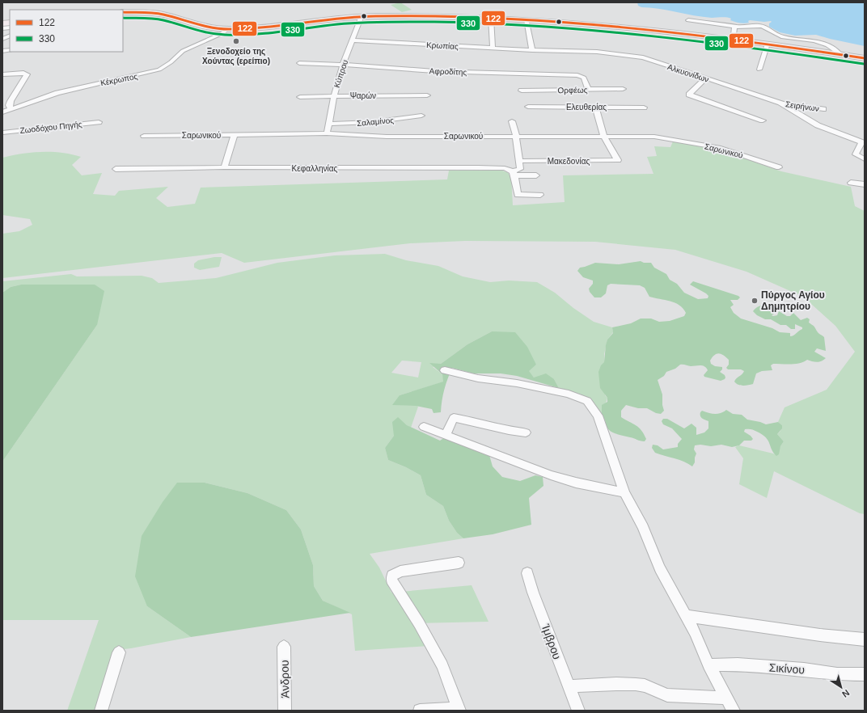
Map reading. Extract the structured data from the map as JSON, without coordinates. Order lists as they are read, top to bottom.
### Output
{
  "streets": {
    "street": [
      "Κρωπίας",
      "Αφροδίτης",
      "Αλκυονίδων",
      "Κύπρου",
      "Κέκρωπος",
      "Ορφέως",
      "Ψαρών",
      "Σειρήνων",
      "Ελευθερίας",
      "Σαλαμίνος",
      "Ζωοδόχου Πηγής",
      "Σαρωνικού",
      "Μακεδονίας",
      "Κεφαλληνίας",
      "Ίμβρου",
      "Σικίνου",
      "Άνδρου"
    ]
  },
  "crossings": [
    ["Κρωπίας", "Αλκυονίδων"],
    ["Κρωπίας", "Κύπρου"],
    ["Αφροδίτης", "Κύπρου"],
    ["Αφροδίτης", "Ορφέως"],
    ["Αλκυονίδων", "Σειρήνων"],
    ["Κύπρου", "Ψαρών"],
    ["Κύπρου", "Σαλαμίνος"],
    ["Κύπρου", "Σαρωνικού"],
    ["Σαρωνικού", "Μακεδονίας"]
  ],
  "places": ["Ξενοδοχείο της Χούντας (ερείπιο)", "Πύργος Αγίου Δημητρίου"],
  "lines": ["transit line 122", "transit line 330"],
  "legend": ["122", "330"],
  "north": "bottom right"
}
